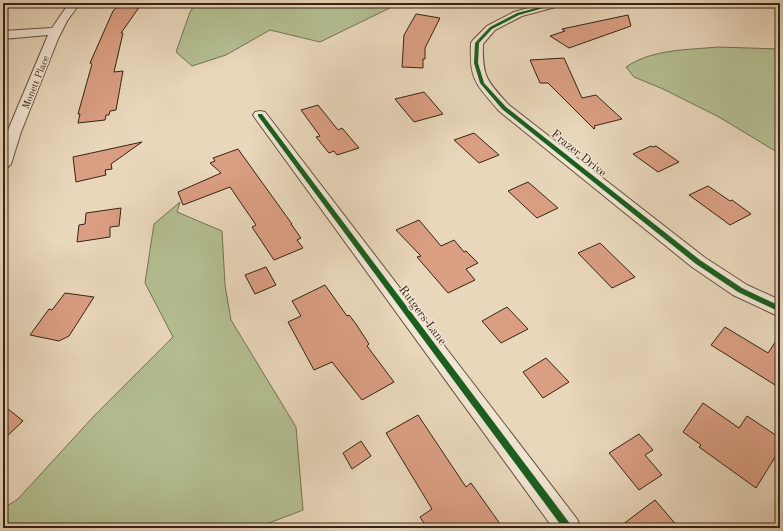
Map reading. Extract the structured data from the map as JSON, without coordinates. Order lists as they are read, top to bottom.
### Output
{
  "streets": {
    "street": ["Monett Place", "Frazer Drive", "Rutgers Lane"]
  }
}
